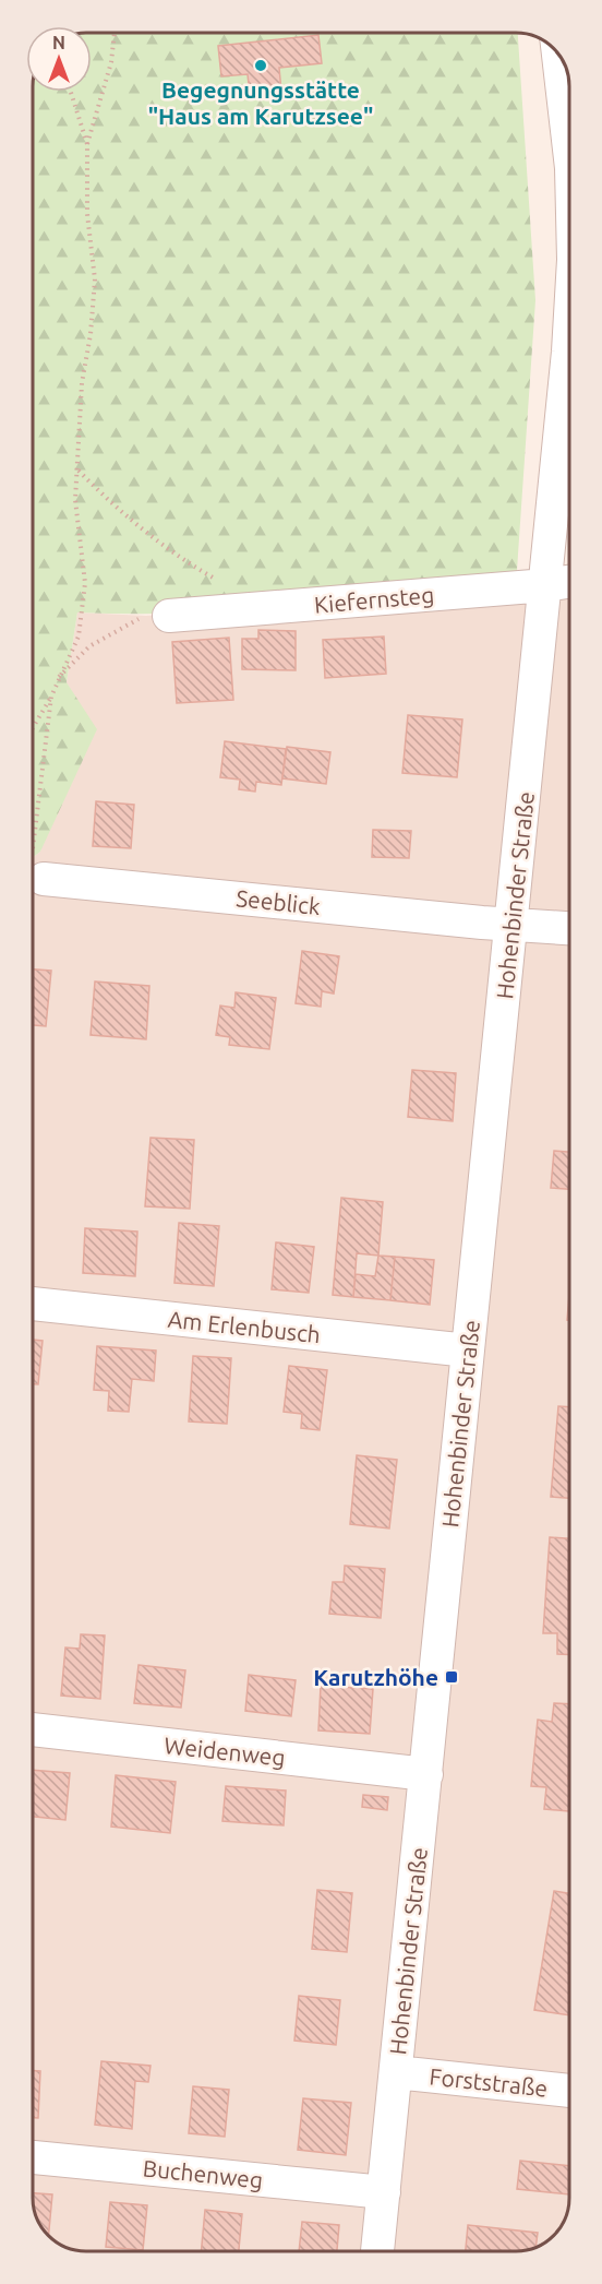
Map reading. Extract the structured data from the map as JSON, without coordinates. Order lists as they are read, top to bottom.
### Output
{
  "streets": {
    "street": [
      "Kiefernsteg",
      "Hohenbinder Straße",
      "Seeblick",
      "Am Erlenbusch",
      "Weidenweg",
      "Forststraße",
      "Buchenweg"
    ]
  },
  "crossings": [
    ["Kiefernsteg", "Hohenbinder Straße"],
    ["Hohenbinder Straße", "Seeblick"],
    ["Hohenbinder Straße", "Am Erlenbusch"],
    ["Hohenbinder Straße", "Weidenweg"],
    ["Hohenbinder Straße", "Forststraße"],
    ["Hohenbinder Straße", "Buchenweg"]
  ],
  "places": {
    "other": ["Begegnungsstätte \"Haus am Karutzsee\""],
    "transit": ["Karutzhöhe"]
  },
  "north": "top"
}
